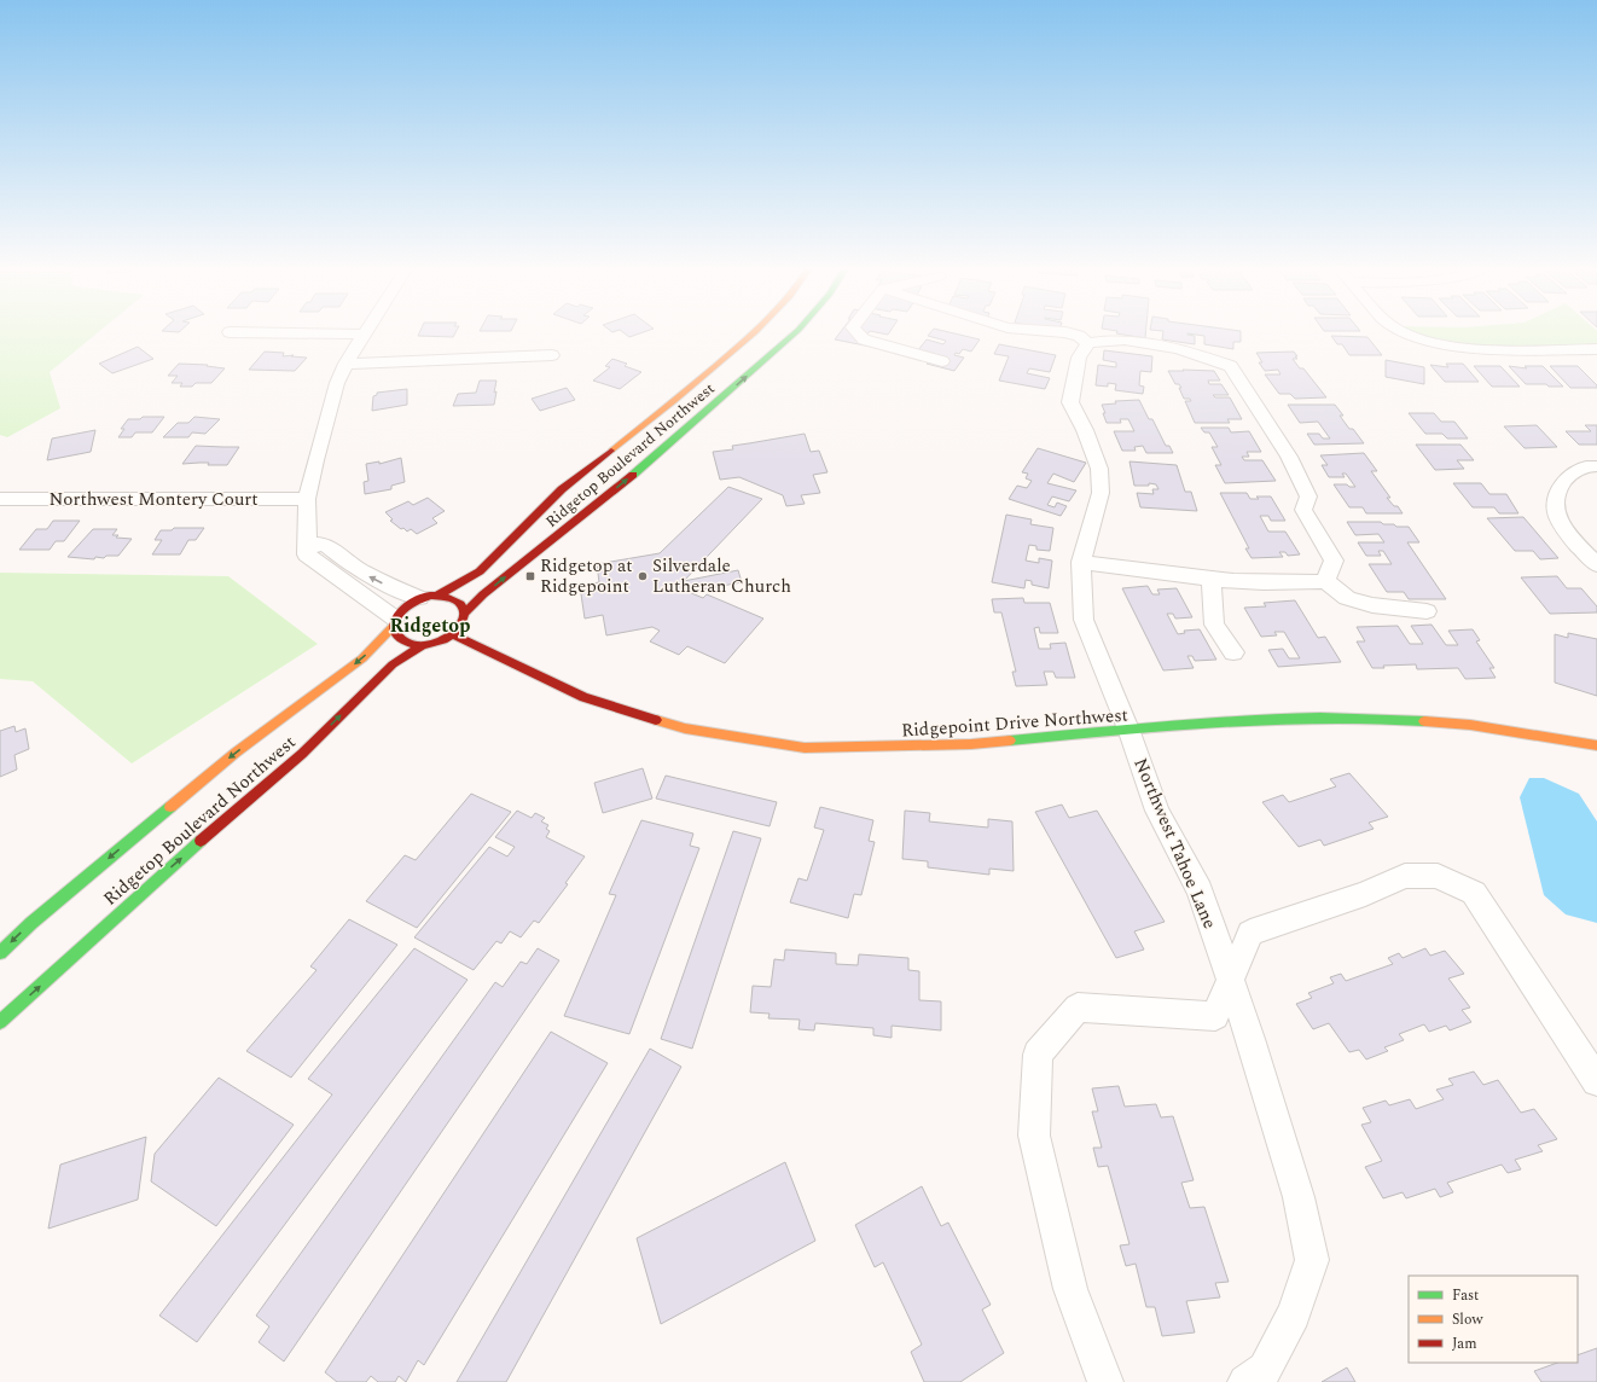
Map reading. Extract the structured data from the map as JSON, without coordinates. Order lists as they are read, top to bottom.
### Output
{
  "streets": {
    "main road": ["Ridgetop Boulevard Northwest", "Ridgepoint Drive Northwest"],
    "street": ["Northwest Montery Court", "Northwest Tahoe Lane"]
  },
  "crossings": [
    ["Ridgetop Boulevard Northwest", "Ridgepoint Drive Northwest"],
    ["Ridgepoint Drive Northwest", "Northwest Tahoe Lane"]
  ],
  "districts": ["Ridgetop"],
  "places": {
    "transit": ["Ridgetop at Ridgepoint"],
    "other": ["Silverdale Lutheran Church"]
  },
  "legend": ["Fast", "Slow", "Jam"]
}
